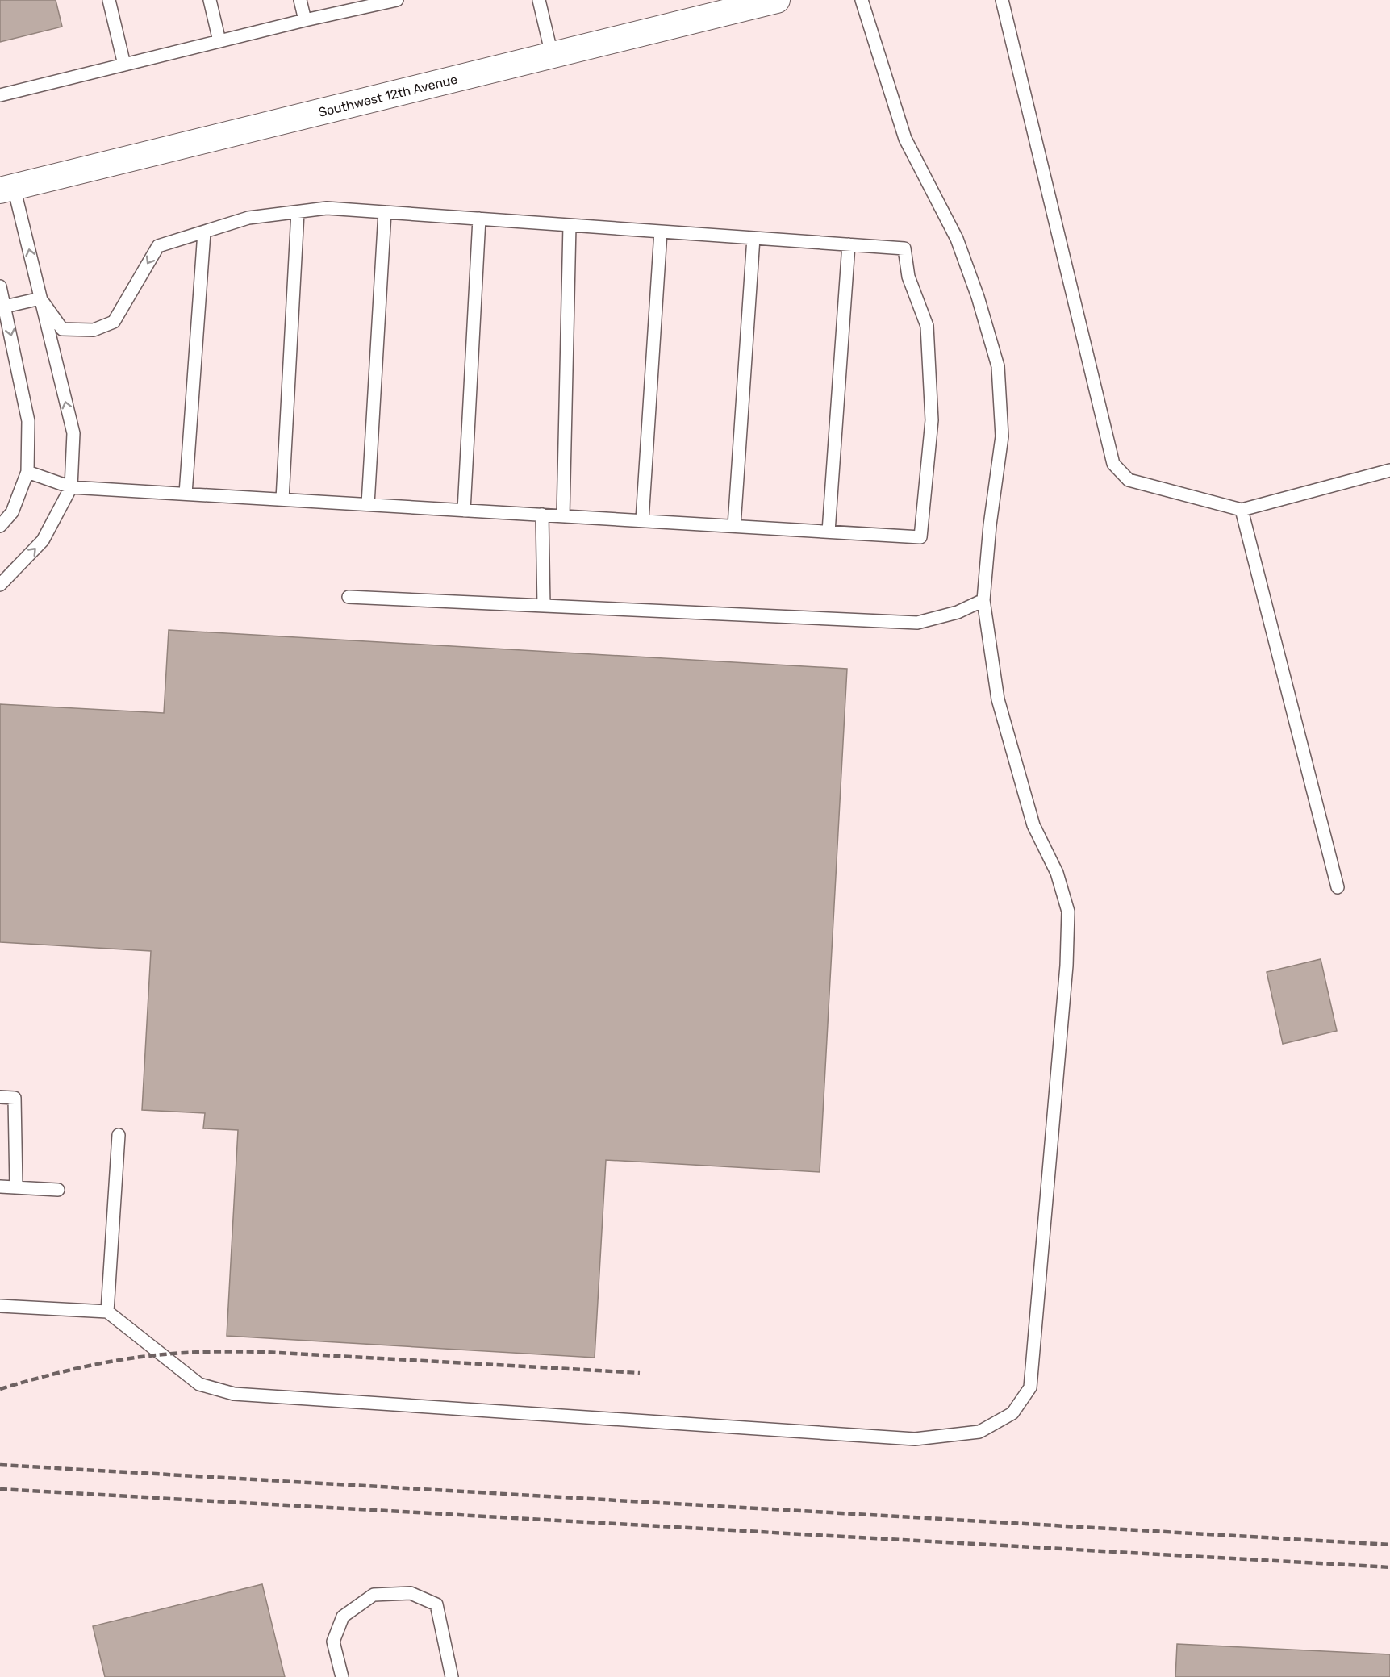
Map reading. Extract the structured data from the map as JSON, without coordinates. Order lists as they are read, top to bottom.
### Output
{
  "streets": {
    "street": ["Southwest 12th Avenue"]
  }
}
